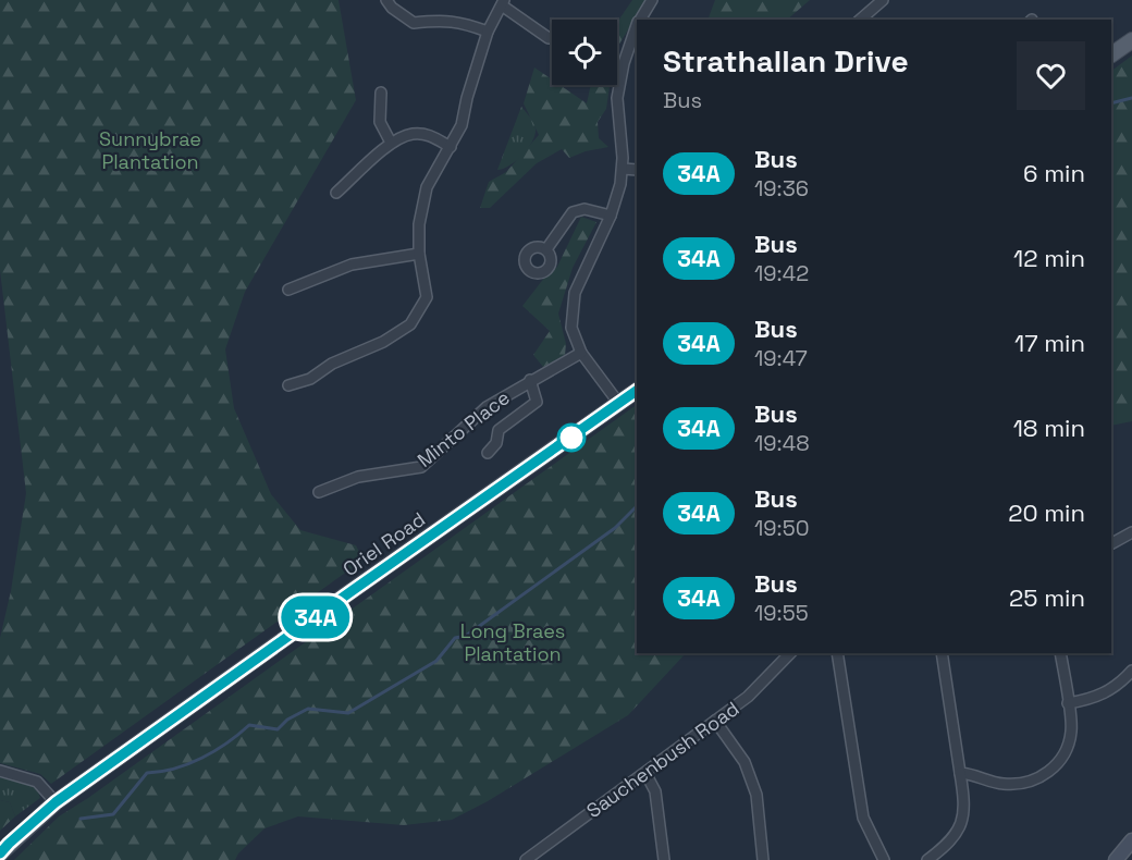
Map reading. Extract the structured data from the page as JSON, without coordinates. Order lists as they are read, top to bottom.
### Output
{
  "streets": {
    "main road": ["Oriel Road"],
    "street": ["Minto Place", "Sauchenbush Road"]
  },
  "parks": ["Sunnybrae Plantation", "Long Braes Plantation"],
  "lines": ["bus line 34A"],
  "page": {
    "on_map": "34A",
    "heading": ["Strathallan Drive", "Bus"],
    "list": [
      {
        "mark": "34A",
        "name": "Bus",
        "note": "19:36",
        "value": "6 min"
      },
      {
        "mark": "34A",
        "name": "Bus",
        "note": "19:42",
        "value": "12 min"
      },
      {
        "mark": "34A",
        "name": "Bus",
        "note": "19:47",
        "value": "17 min"
      },
      {
        "mark": "34A",
        "name": "Bus",
        "note": "19:48",
        "value": "18 min"
      },
      {
        "mark": "34A",
        "name": "Bus",
        "note": "19:50",
        "value": "20 min"
      },
      {
        "mark": "34A",
        "name": "Bus",
        "note": "19:55",
        "value": "25 min"
      }
    ]
  }
}
